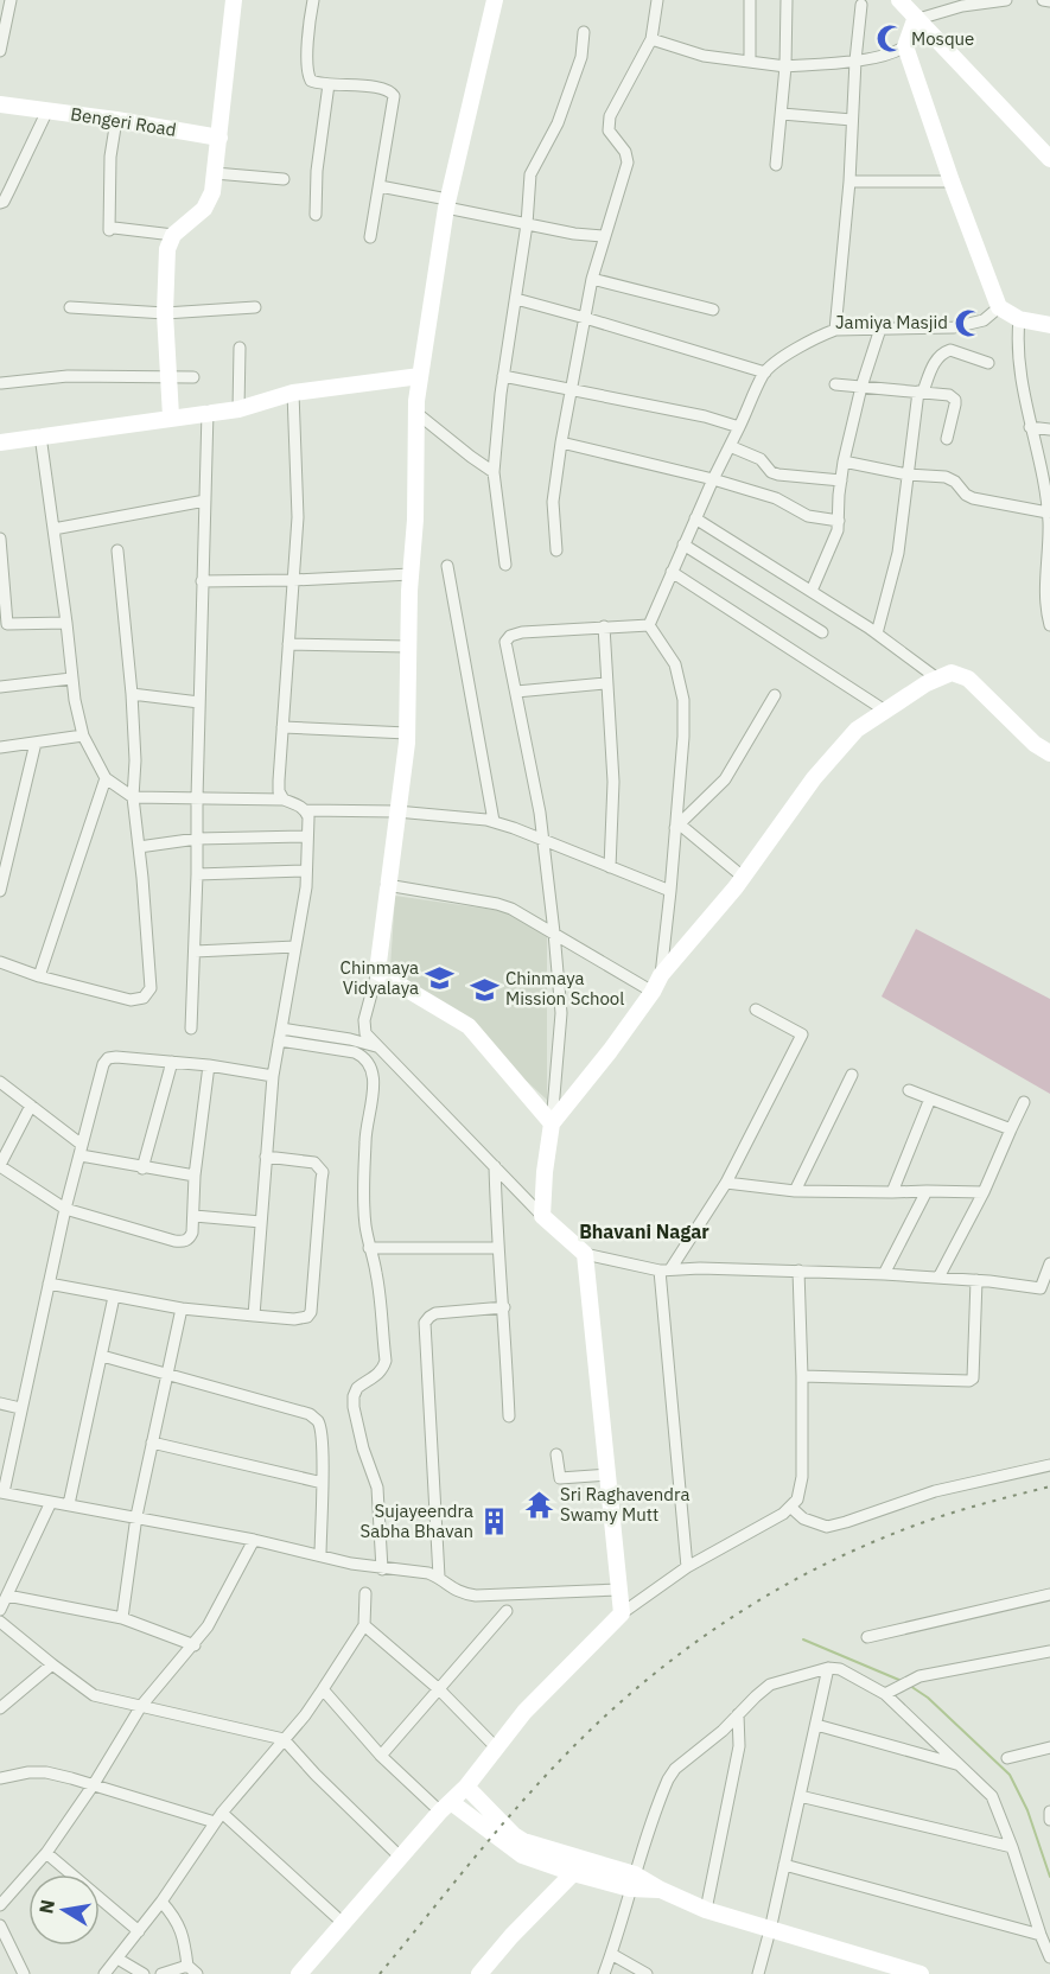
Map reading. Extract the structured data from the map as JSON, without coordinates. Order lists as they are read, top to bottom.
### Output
{
  "streets": {
    "street": ["Bengeri Road"]
  },
  "districts": ["Bhavani Nagar"],
  "places": {
    "mosque": ["Mosque", "Jamiya Masjid"],
    "school or university": ["Chinmaya Vidyalaya", "Chinmaya Mission School"],
    "temple": ["Sri Raghavendra Swamy Mutt"],
    "building": ["Sujayeendra Sabha Bhavan"]
  },
  "north": "left"
}
